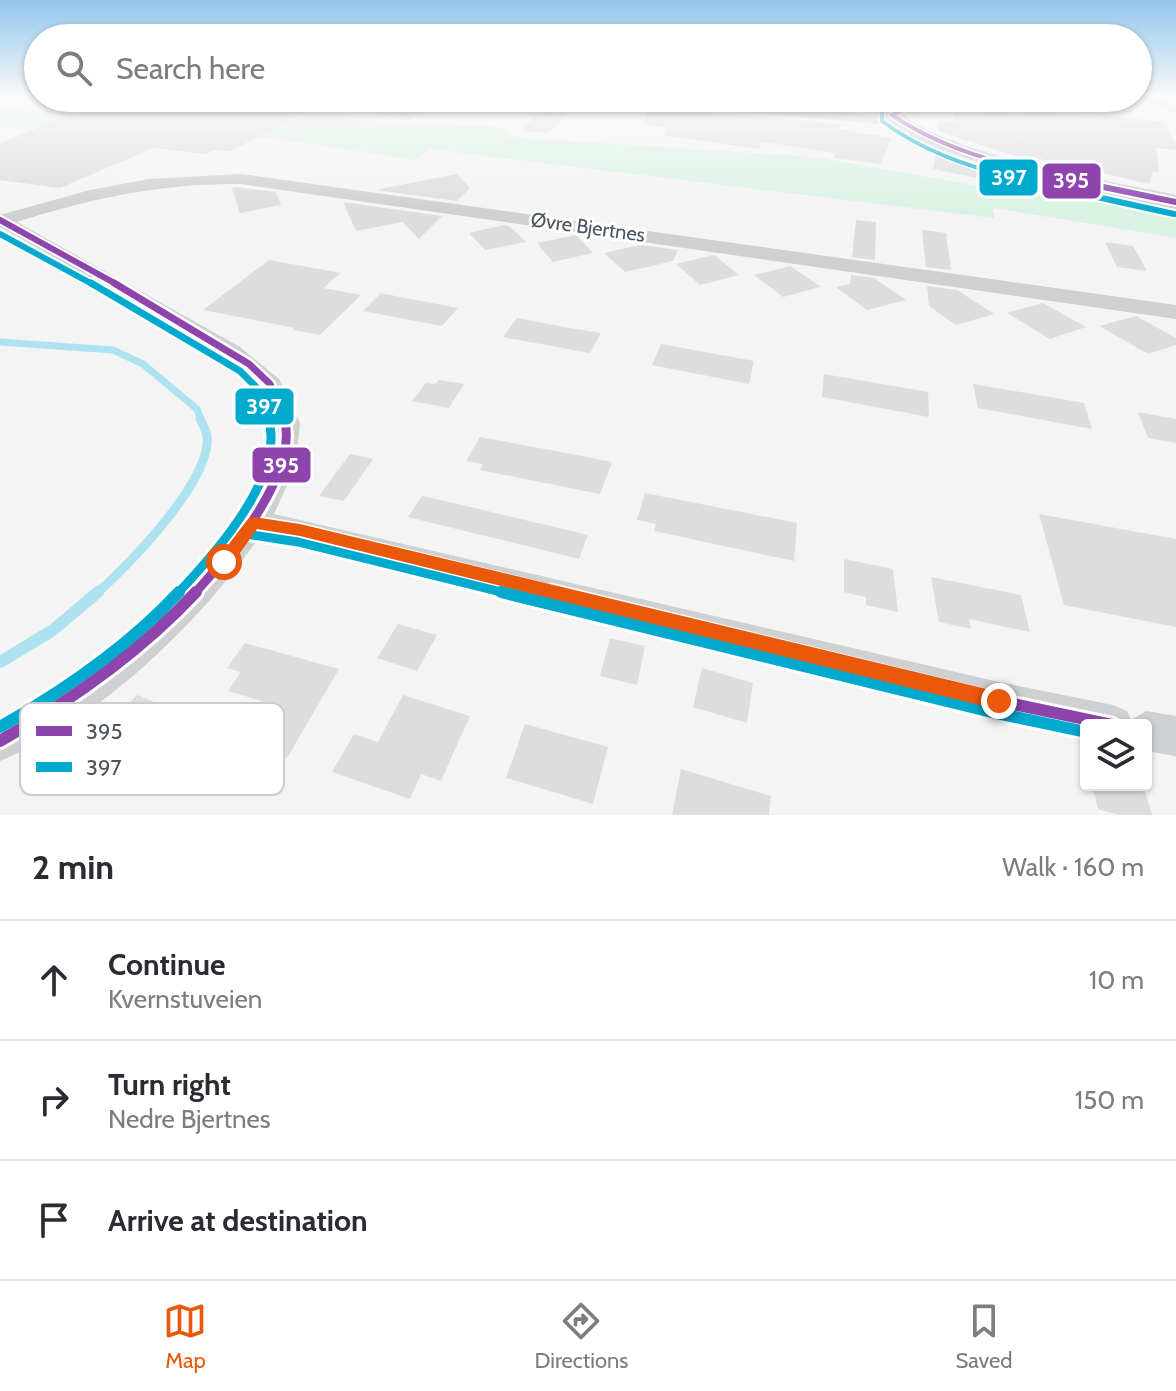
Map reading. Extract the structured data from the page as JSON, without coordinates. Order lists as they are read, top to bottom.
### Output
{
  "streets": {
    "street": ["Øvre Bjertnes"]
  },
  "lines": ["transit line 395", "transit line 397"],
  "legend": ["395", "397"],
  "page": {
    "search": "Search here",
    "heading": ["2 min", "Walk · 160 m"],
    "list": [
      ["Continue", "Kvernstuveien", "10 m"],
      ["Turn right", "Nedre Bjertnes", "150 m"],
      "Arrive at destination"
    ],
    "nav": ["Map", "Directions", "Saved"]
  }
}
